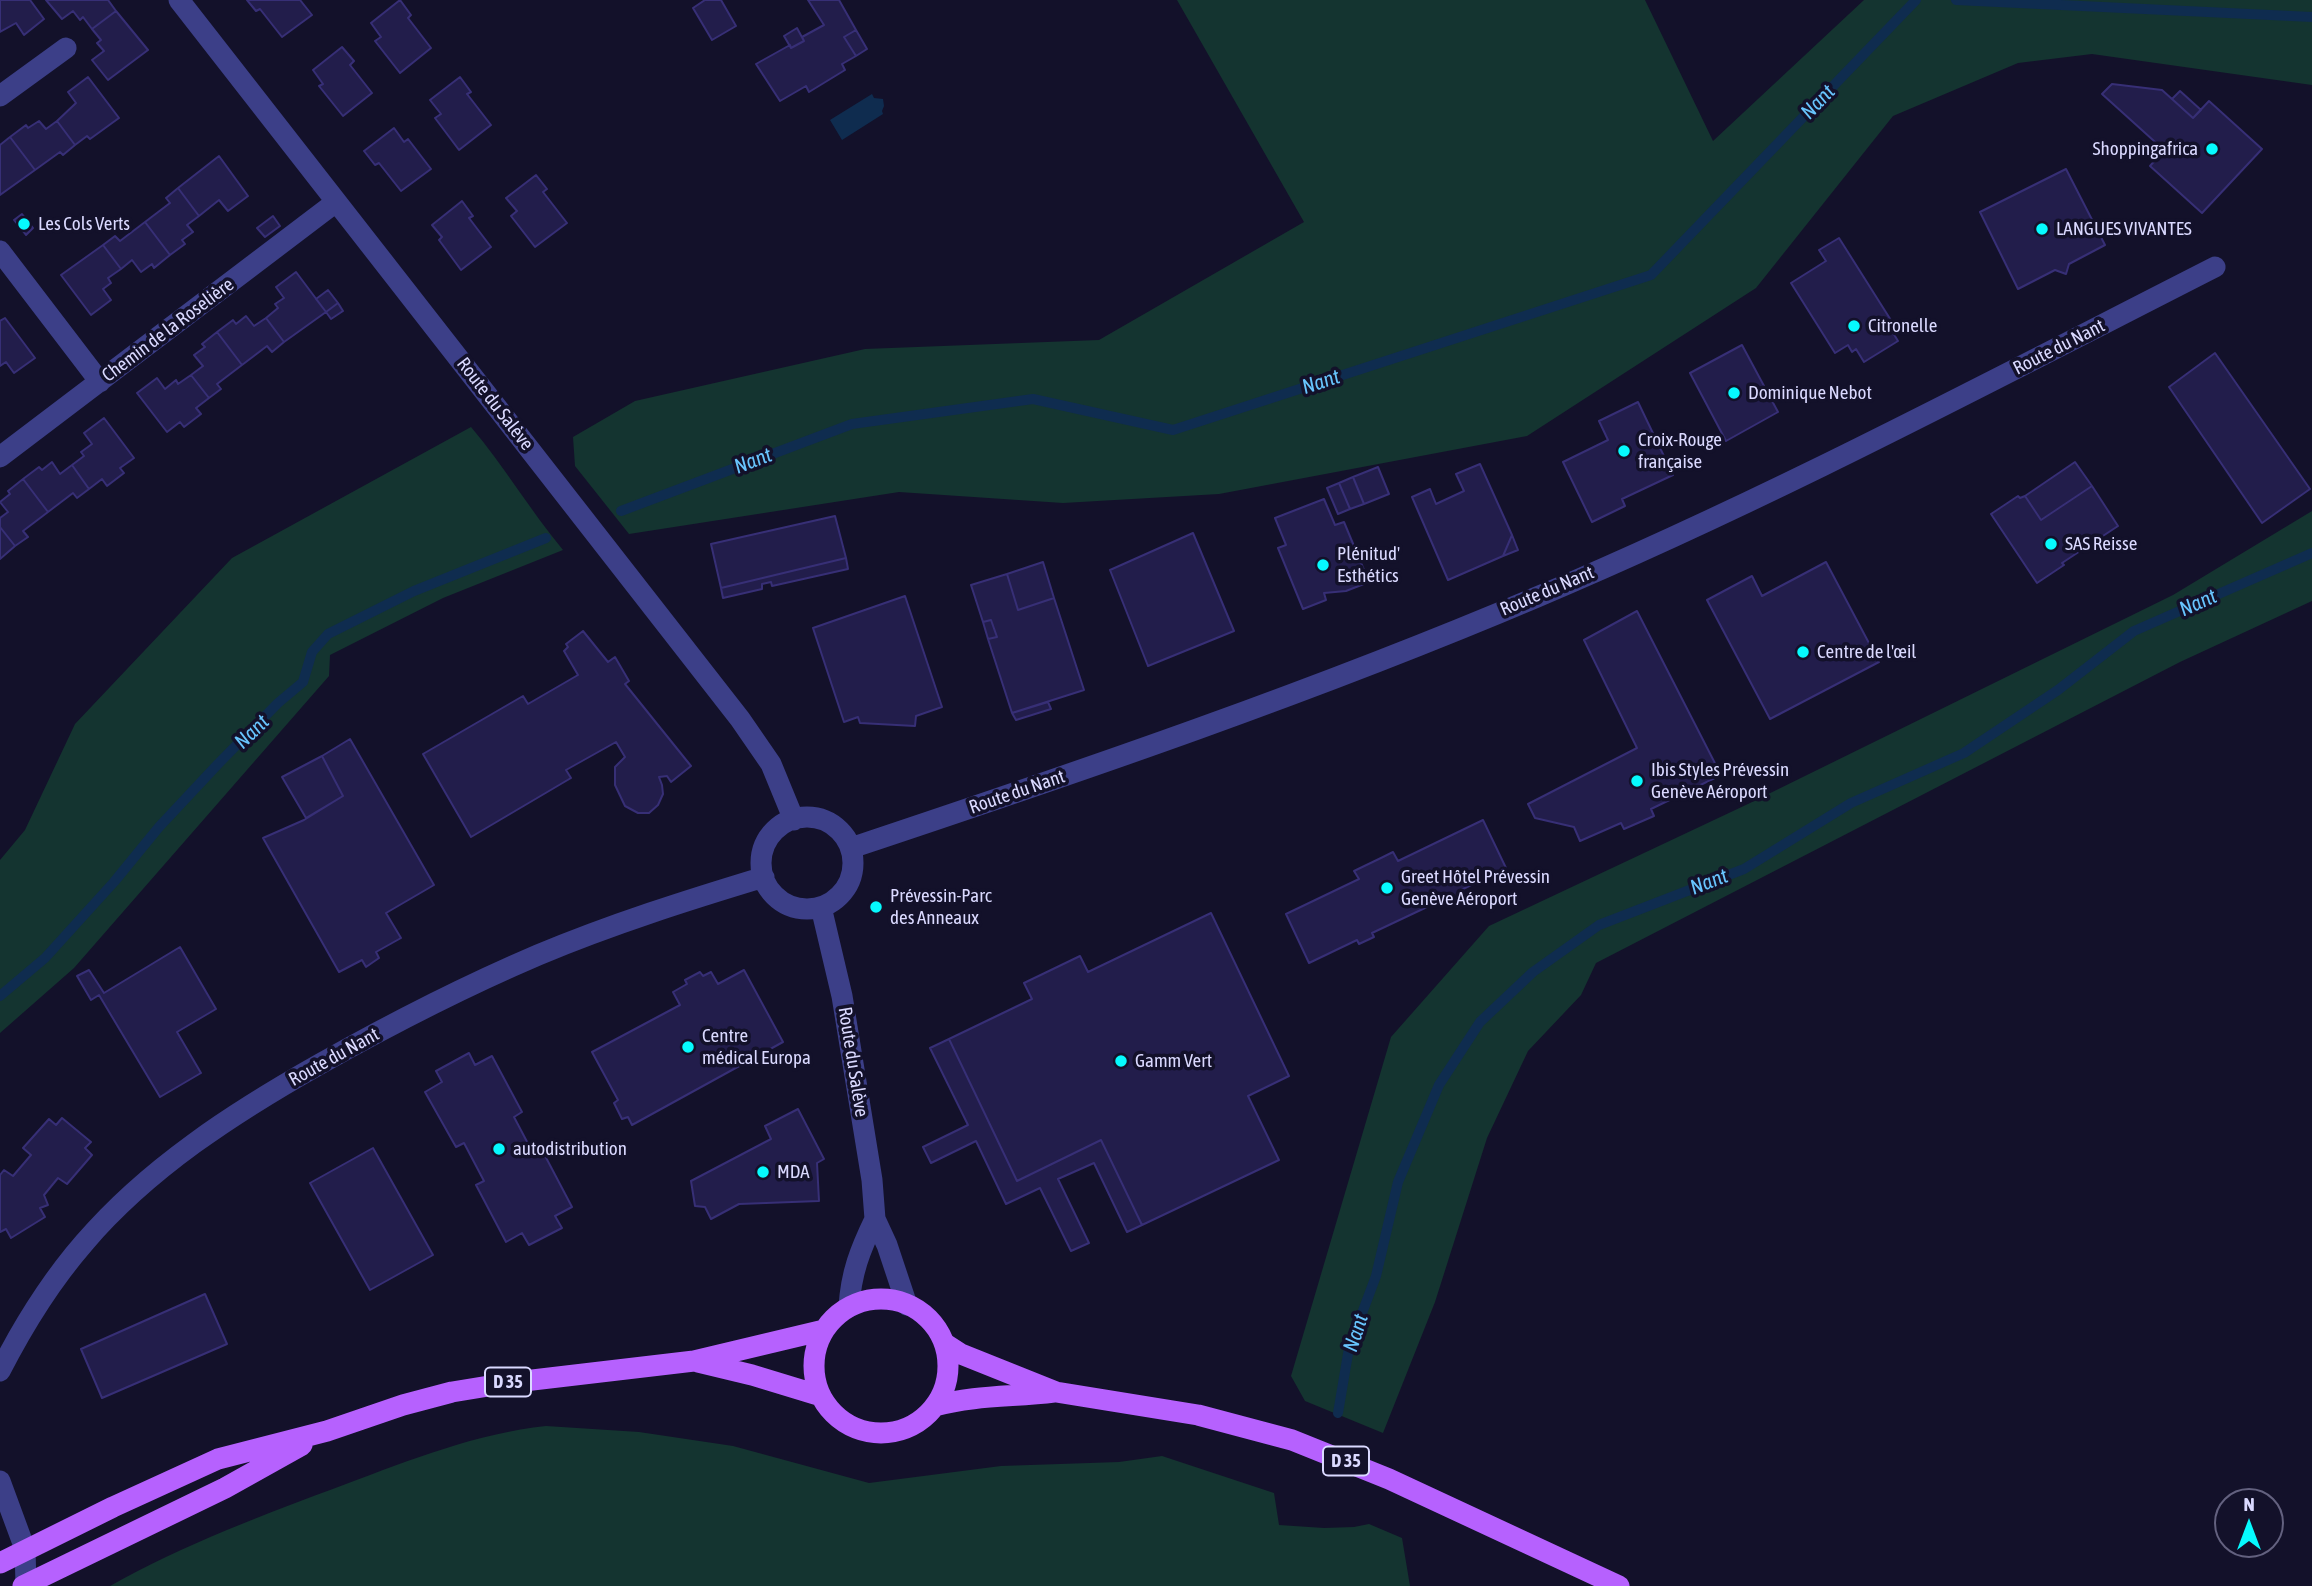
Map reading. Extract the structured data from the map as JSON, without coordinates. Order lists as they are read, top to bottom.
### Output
{
  "streets": {
    "main road": ["D 35"],
    "street": ["Chemin de la Roselière", "Route du Nant", "Route du Salève"]
  },
  "crossings": [
    ["Chemin de la Roselière", "Route du Salève"],
    ["Route du Nant", "Route du Salève"],
    ["Route du Salève", "D 35"]
  ],
  "water": ["Nant"],
  "places": [
    "Shoppingafrica",
    "Les Cols Verts",
    "LANGUES VIVANTES",
    "Citronelle",
    "Dominique Nebot",
    "Croix-Rouge française",
    "SAS Reisse",
    "Plénitud' Esthétics",
    "Centre de l'œil",
    "Ibis Styles Prévessin Genève Aéroport",
    "Greet Hôtel Prévessin Genève Aéroport",
    "Prévessin-Parc des Anneaux",
    "Centre médical Europa",
    "Gamm Vert",
    "autodistribution",
    "MDA"
  ],
  "north": "top"
}
